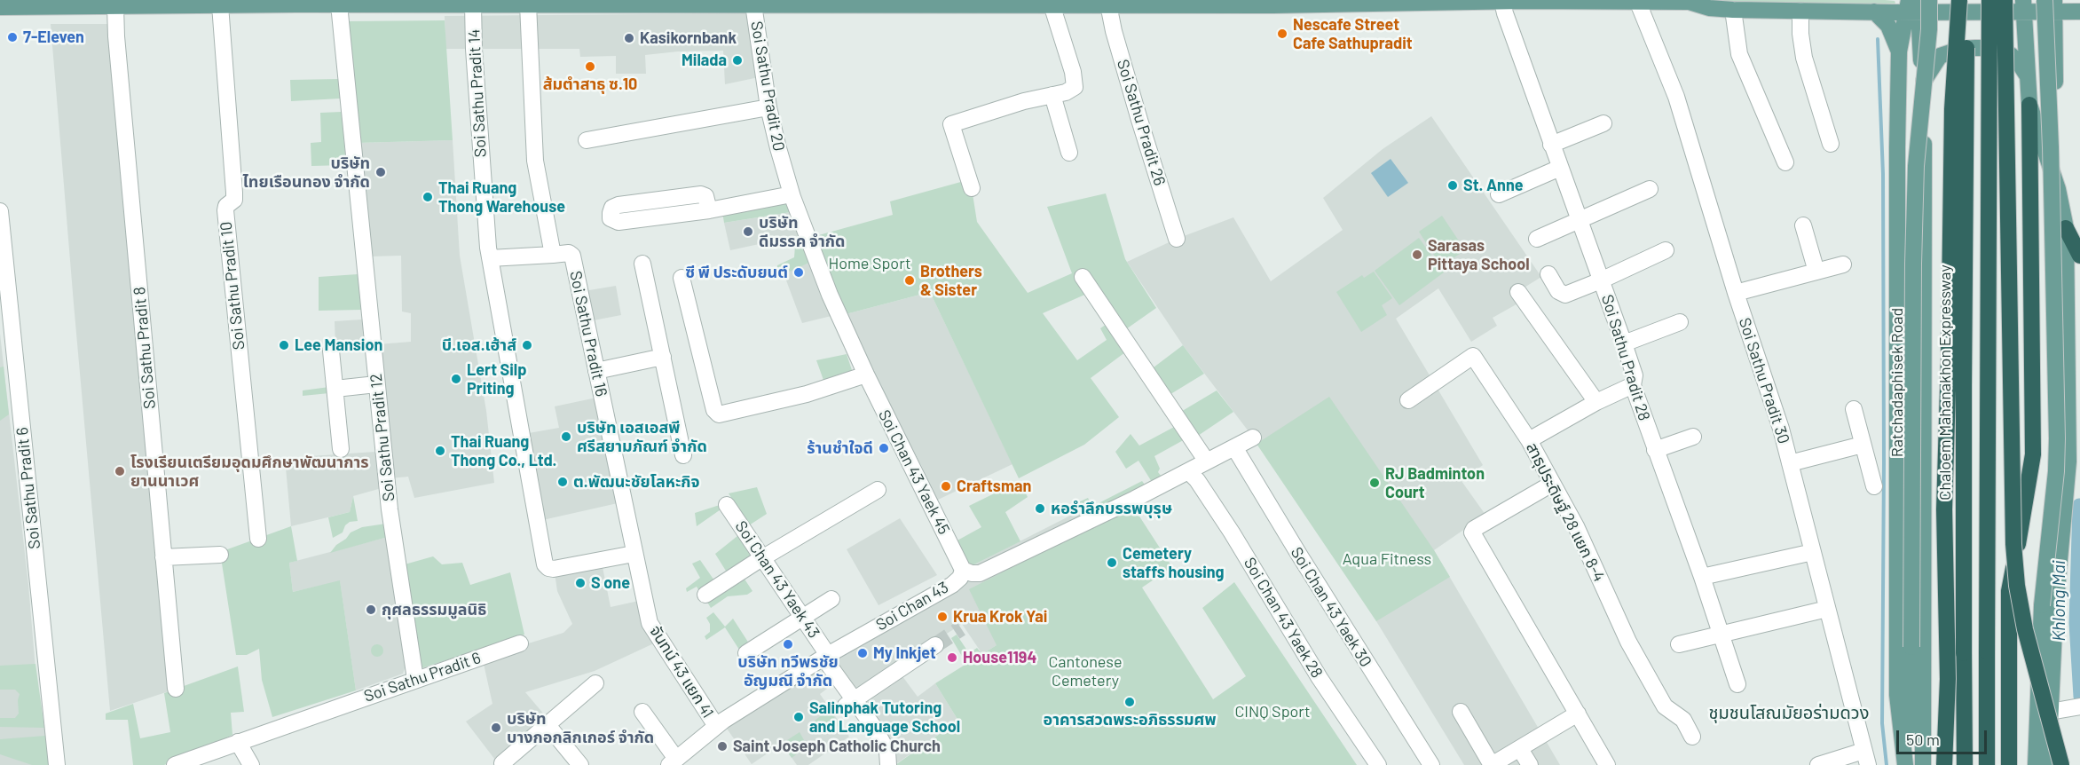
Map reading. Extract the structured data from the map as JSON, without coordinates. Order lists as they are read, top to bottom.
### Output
{
  "streets": {
    "highway": ["Chaloem Mahanakhon Expressway"],
    "main road": ["Ratchadaphisek Road"],
    "street": [
      "Soi Sathu Pradit 20",
      "Soi Sathu Pradit 14",
      "Soi Sathu Pradit 26",
      "Soi Sathu Pradit 10",
      "Soi Sathu Pradit 16",
      "Soi Sathu Pradit 8",
      "Soi Sathu Pradit 28",
      "Soi Sathu Pradit 30",
      "Soi Sathu Pradit 12",
      "Soi Chan 43 Yaek 45",
      "Soi Sathu Pradit 6",
      "สาธุประดิษฐ์ 28 แยก 8-4",
      "Soi Chan 43 Yaek 43",
      "Soi Chan 43",
      "Soi Chan 43 Yaek 30",
      "Soi Chan 43 Yaek 28",
      "จันทน์ 43 แยก 41"
    ]
  },
  "crossings": [
    ["Soi Sathu Pradit 20", "Soi Chan 43 Yaek 45"],
    ["Soi Sathu Pradit 14", "Soi Sathu Pradit 16"],
    ["Soi Sathu Pradit 14", "จันทน์ 43 แยก 41"],
    ["Soi Sathu Pradit 16", "จันทน์ 43 แยก 41"],
    ["Soi Sathu Pradit 12", "Soi Sathu Pradit 6"],
    ["Soi Chan 43 Yaek 45", "Soi Chan 43"],
    ["Soi Chan 43 Yaek 43", "Soi Chan 43"],
    ["Soi Chan 43", "Soi Chan 43 Yaek 30"],
    ["Soi Chan 43", "Soi Chan 43 Yaek 28"],
    ["Soi Chan 43", "จันทน์ 43 แยก 41"]
  ],
  "districts": ["ชุมชนโสณมัยอร่ามดวง"],
  "water": ["Khlong Mai"],
  "parks": [
    "Home Sport",
    "Aqua Fitness",
    "Cantonese Cemetery",
    "CINQ Sport"
  ],
  "places": [
    "Nescafe Street Cafe Sathupradit",
    "7-Eleven",
    "Kasikornbank",
    "Milada",
    "ส้มตำสาธุ ซ.10",
    "บริษัท ไทยเรือนทอง จำกัด",
    "St. Anne",
    "Thai Ruang Thong Warehouse",
    "บริษัท ดีมรรค จำกัด",
    "Sarasas Pittaya School",
    "ซี พี ประดับยนต์",
    "Brothers & Sister",
    "Lee Mansion",
    "บี.เอส.เฮ้าส์",
    "Lert Silp Priting",
    "บริษัท เอสเอสพี ศรีสยามภัณฑ์ จำกัด",
    "ร้านชำใจดี",
    "Thai Ruang Thong Co., Ltd.",
    "โรงเรียนเตรียมอุดมศึกษาพัฒนาการ ยานนาเวศ",
    "ต.พัฒนะชัยโลหะกิจ",
    "RJ Badminton Court",
    "Craftsman",
    "หอรำลึกบรรพบุรุษ",
    "Cemetery staffs housing",
    "S one",
    "กุศลธรรมมูลนิธิ",
    "Krua Krok Yai",
    "บริษัท ทวีพรชัย อัญมณี จำกัด",
    "My Inkjet",
    "House1194",
    "อาคารสวดพระอภิธรรมศพ",
    "Salinphak Tutoring and Language School",
    "บริษัท บางกอกลิกเกอร์ จำกัด",
    "Saint Joseph Catholic Church"
  ],
  "scale_bar": "50 m"
}
